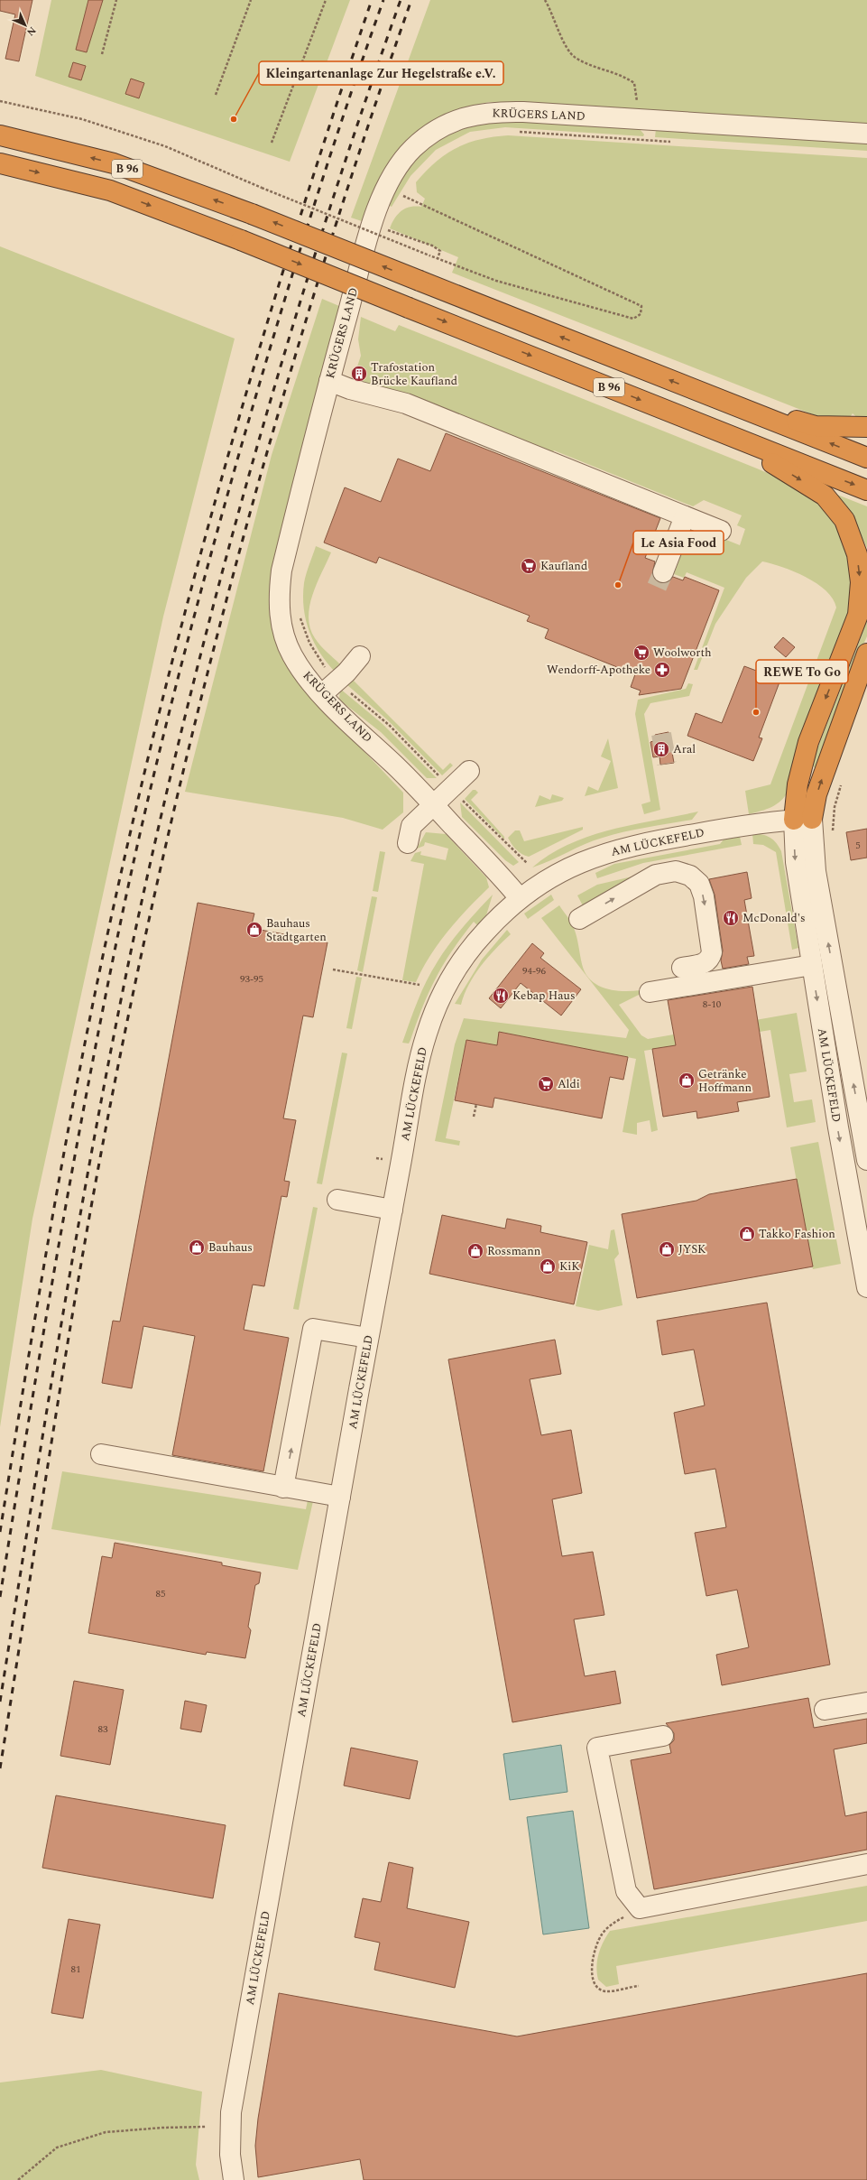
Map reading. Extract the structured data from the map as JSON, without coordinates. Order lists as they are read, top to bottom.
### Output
{
  "streets": {
    "highway": ["B 96"],
    "street": ["KRÜGERS LAND", "AM LÜCKEFELD"]
  },
  "crossings": [
    ["KRÜGERS LAND", "AM LÜCKEFELD"]
  ],
  "places": {
    "other": ["Kleingartenanlage Zur Hegelstraße e.V.", "Le Asia Food", "REWE To Go"],
    "building": ["Trafostation Brücke Kaufland", "Aral"],
    "supermarket": ["Kaufland", "Woolworth", "Aldi"],
    "pharmacy": ["Wendorff-Apotheke"],
    "restaurant": ["McDonald's", "Kebap Haus"],
    "shop": [
      "Bauhaus Stadtgarten",
      "Getränke Hoffmann",
      "Takko Fashion",
      "Bauhaus",
      "JYSK",
      "Rossmann",
      "KiK"
    ]
  },
  "house_numbers": [
    "5",
    "94-96",
    "93-95",
    "8-10",
    "85",
    "83",
    "81"
  ],
  "north": "bottom right"
}
